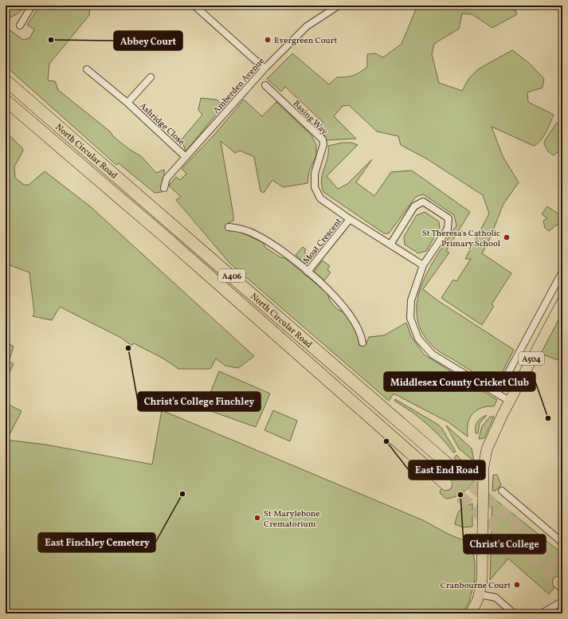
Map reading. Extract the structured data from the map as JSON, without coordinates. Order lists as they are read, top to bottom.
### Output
{
  "streets": {
    "highway": ["North Circular Road", "A406"],
    "main road": ["A504"],
    "street": [
      "Amberden Avenue",
      "Basing Way",
      "Ashridge Close",
      "Moat Crescent"
    ]
  },
  "crossings": [
    ["Amberden Avenue", "Ashridge Close"],
    ["Basing Way", "Moat Crescent"]
  ],
  "places": [
    "Abbey Court",
    "Evergreen Court",
    "St Theresa's Catholic Primary School",
    "Christ's College Finchley",
    "Middlesex County Cricket Club",
    "East End Road",
    "East Finchley Cemetery",
    "Christ's College",
    "St Marylebone Crematorium",
    "Cranbourne Court"
  ]
}
